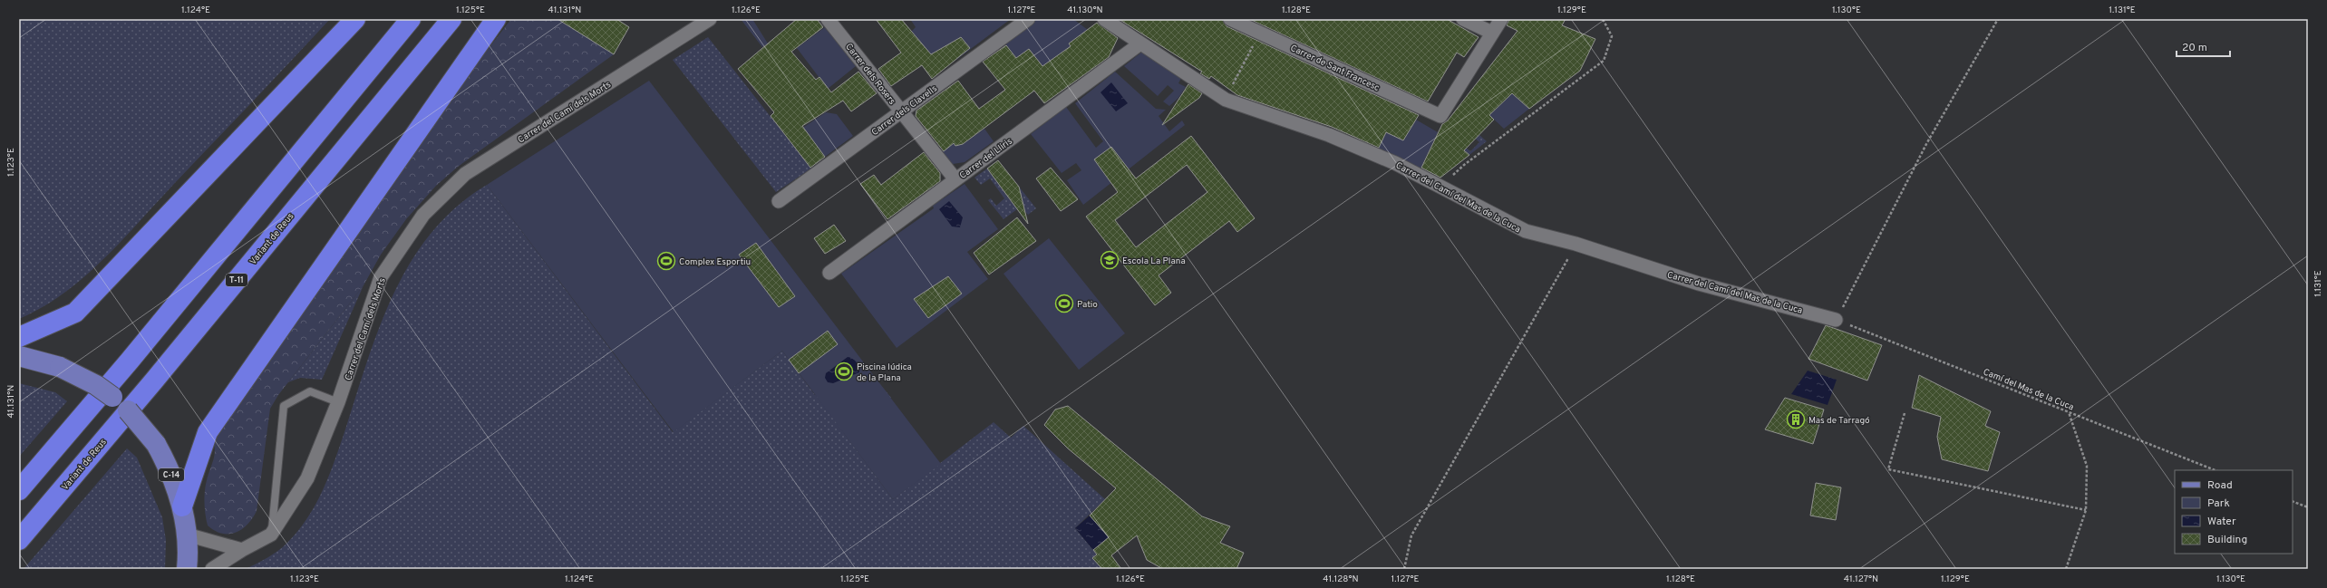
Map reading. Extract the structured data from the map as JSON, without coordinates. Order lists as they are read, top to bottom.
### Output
{
  "streets": {
    "highway": ["Variant de Reus", "T-11"],
    "main road": ["C-14"],
    "street": [
      "Carrer de Sant Francesc",
      "Carrer dels Rosers",
      "Carrer dels Clavells",
      "Carrer del Camí dels Morts",
      "Carrer del Lliris",
      "Carrer del Camí del Mas de la Cuca"
    ],
    "path": ["Camí del Mas de la Cuca"]
  },
  "crossings": [
    ["Carrer dels Rosers", "Carrer dels Clavells"],
    ["Carrer dels Rosers", "Carrer del Lliris"],
    ["Carrer del Lliris", "Carrer del Camí del Mas de la Cuca"],
    ["Carrer del Camí del Mas de la Cuca", "Camí del Mas de la Cuca"]
  ],
  "places": {
    "school or university": ["Escola La Plana"],
    "sports": ["Complex Esportiu", "Patio", "Piscina lúdica de la Plana"],
    "building": ["Mas de Tarragó"]
  },
  "legend": [
    "Road",
    "Park",
    "Water",
    "Building"
  ],
  "scale_bar": "20 m",
  "coordinates": [
    "1.124°E",
    "1.125°E",
    "41.131°N",
    "1.126°E",
    "1.127°E",
    "41.130°N",
    "1.128°E",
    "1.129°E",
    "1.130°E",
    "1.131°E",
    "1.123°E",
    "41.128°N",
    "41.127°N"
  ]
}
